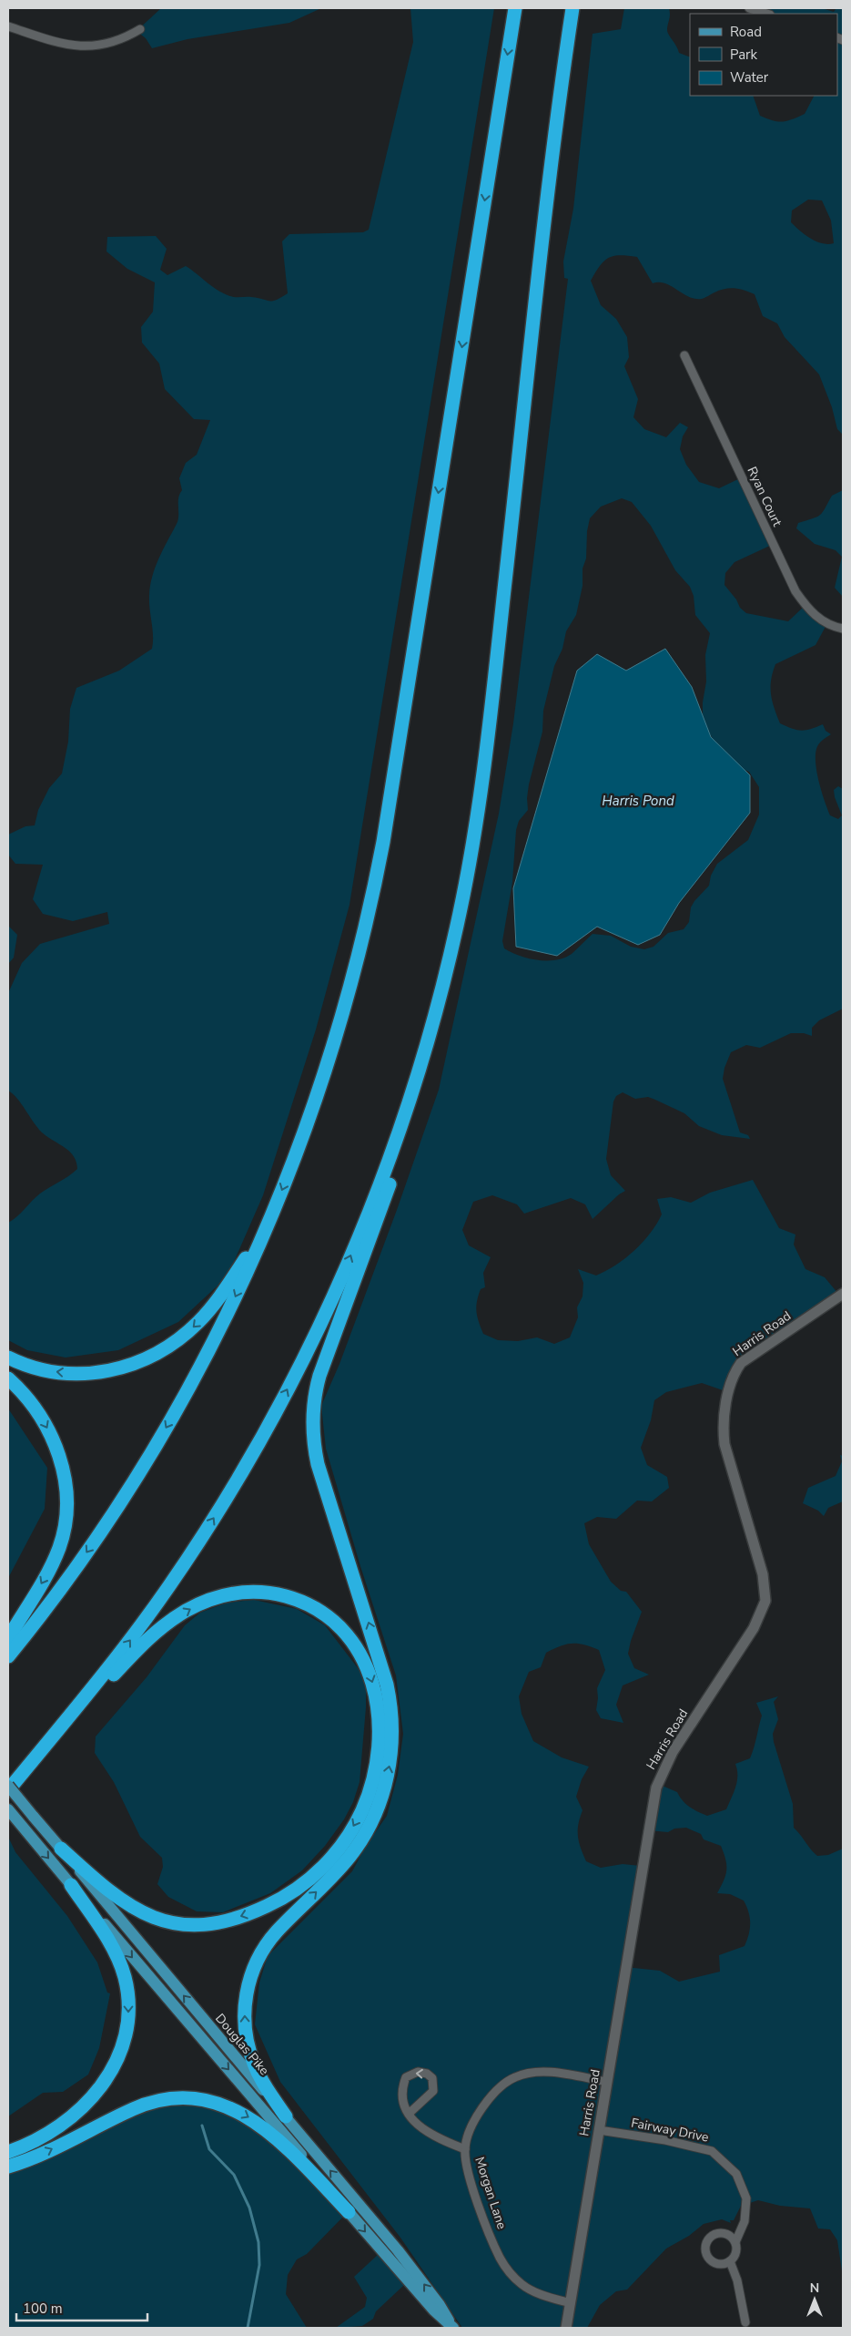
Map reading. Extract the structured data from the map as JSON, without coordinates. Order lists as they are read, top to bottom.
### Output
{
  "streets": {
    "main road": ["Douglas Pike"],
    "street": [
      "Ryan Court",
      "Harris Road",
      "Fairway Drive",
      "Morgan Lane"
    ]
  },
  "crossings": [
    ["Harris Road", "Fairway Drive"],
    ["Harris Road", "Morgan Lane"]
  ],
  "water": ["Harris Pond"],
  "legend": ["Road", "Park", "Water"],
  "scale_bar": "100 m",
  "north": "top"
}
